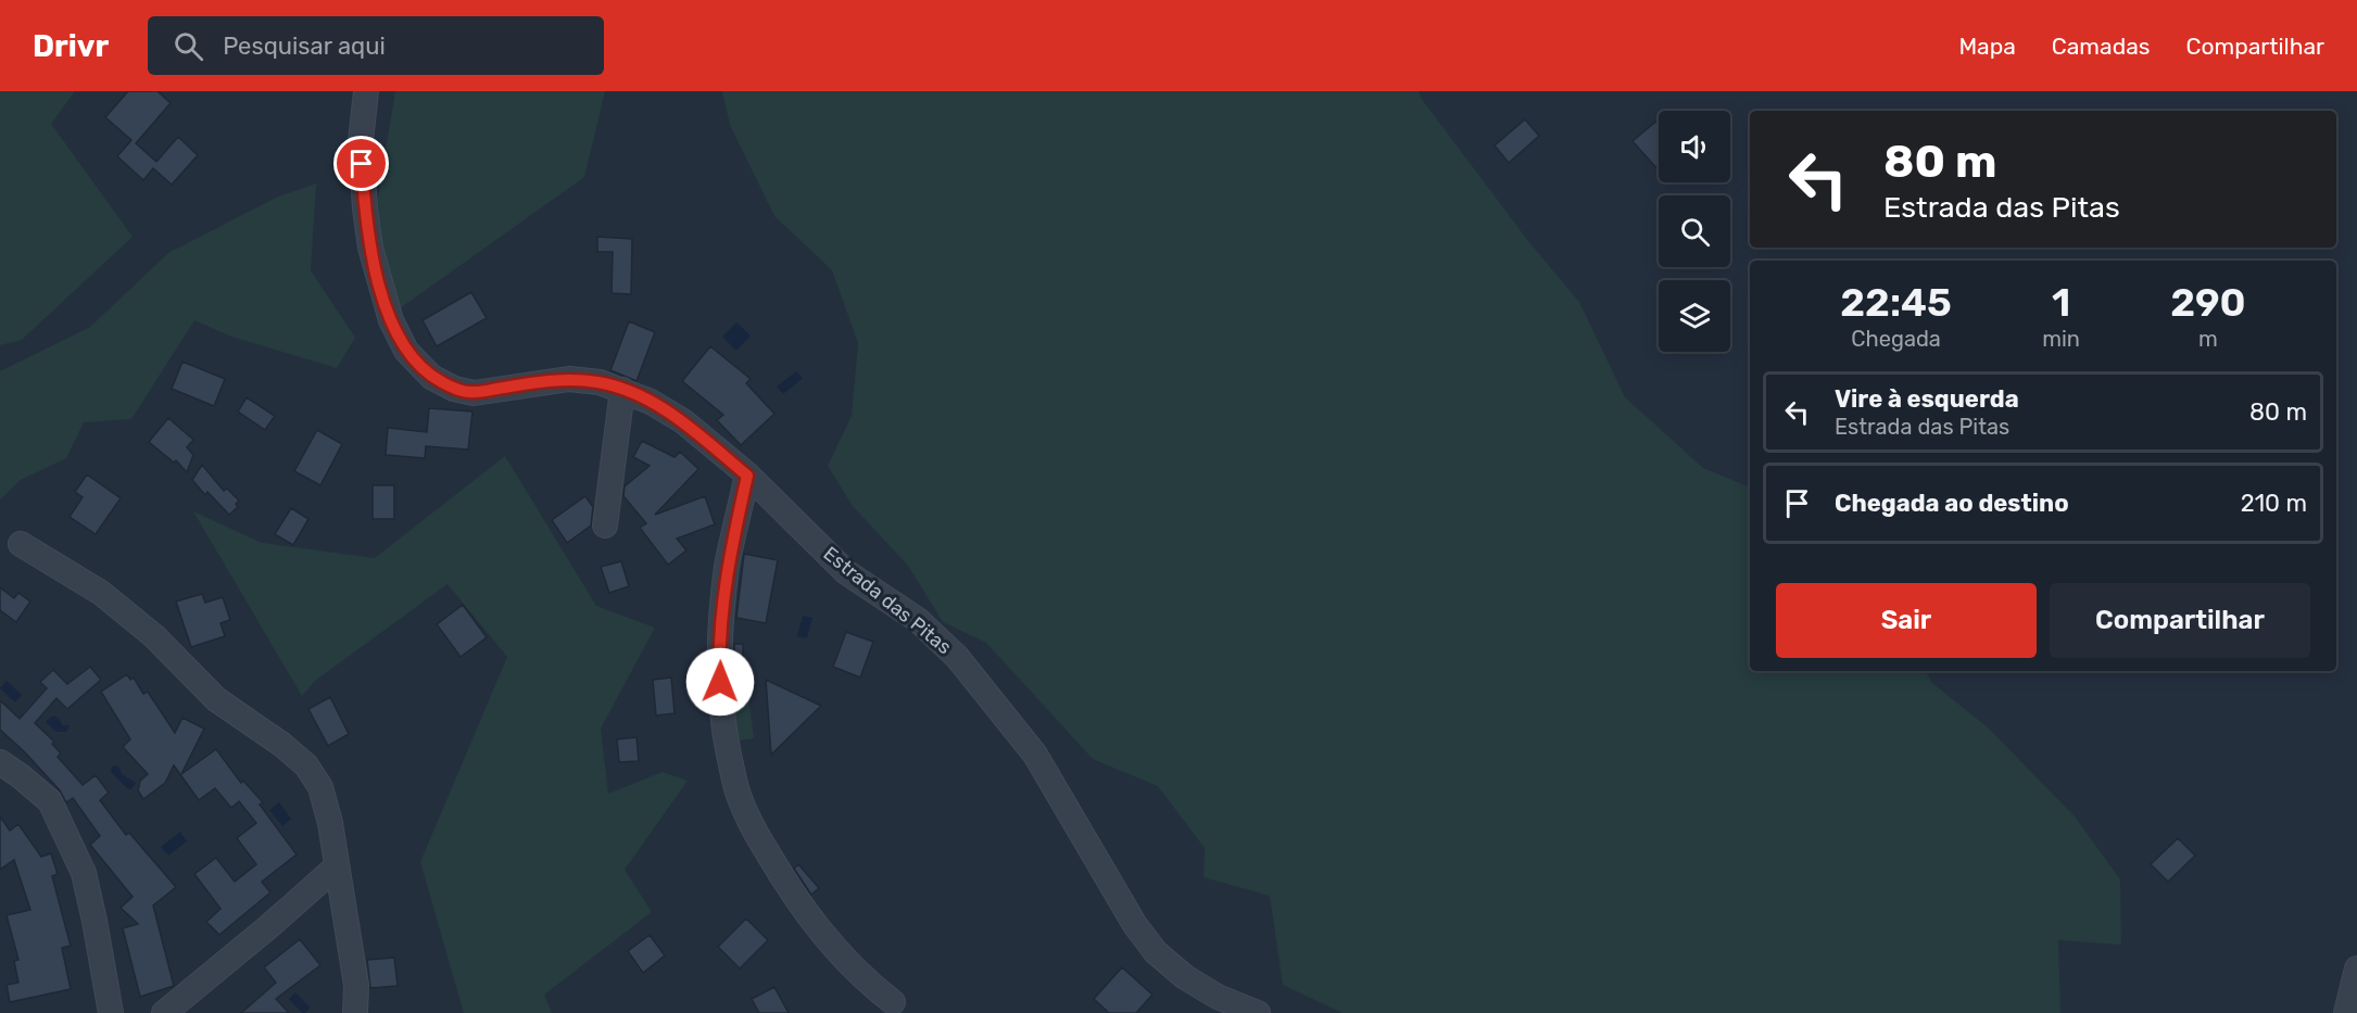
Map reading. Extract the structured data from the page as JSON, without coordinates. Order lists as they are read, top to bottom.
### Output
{
  "streets": {
    "street": ["Estrada das Pitas"]
  },
  "page": {
    "header": "Drivr",
    "search": "Pesquisar aqui",
    "nav": ["Mapa", "Camadas", "Compartilhar"],
    "turn": ["80 m", "Estrada das Pitas"],
    "eta": [
      "22:45",
      "Chegada",
      "1",
      "min",
      "290",
      "m"
    ],
    "list": [
      {
        "name": "Vire à esquerda",
        "note": "Estrada das Pitas",
        "value": "80 m"
      },
      {
        "name": "Chegada ao destino",
        "value": "210 m"
      }
    ],
    "buttons": ["Sair", "Compartilhar"]
  }
}
